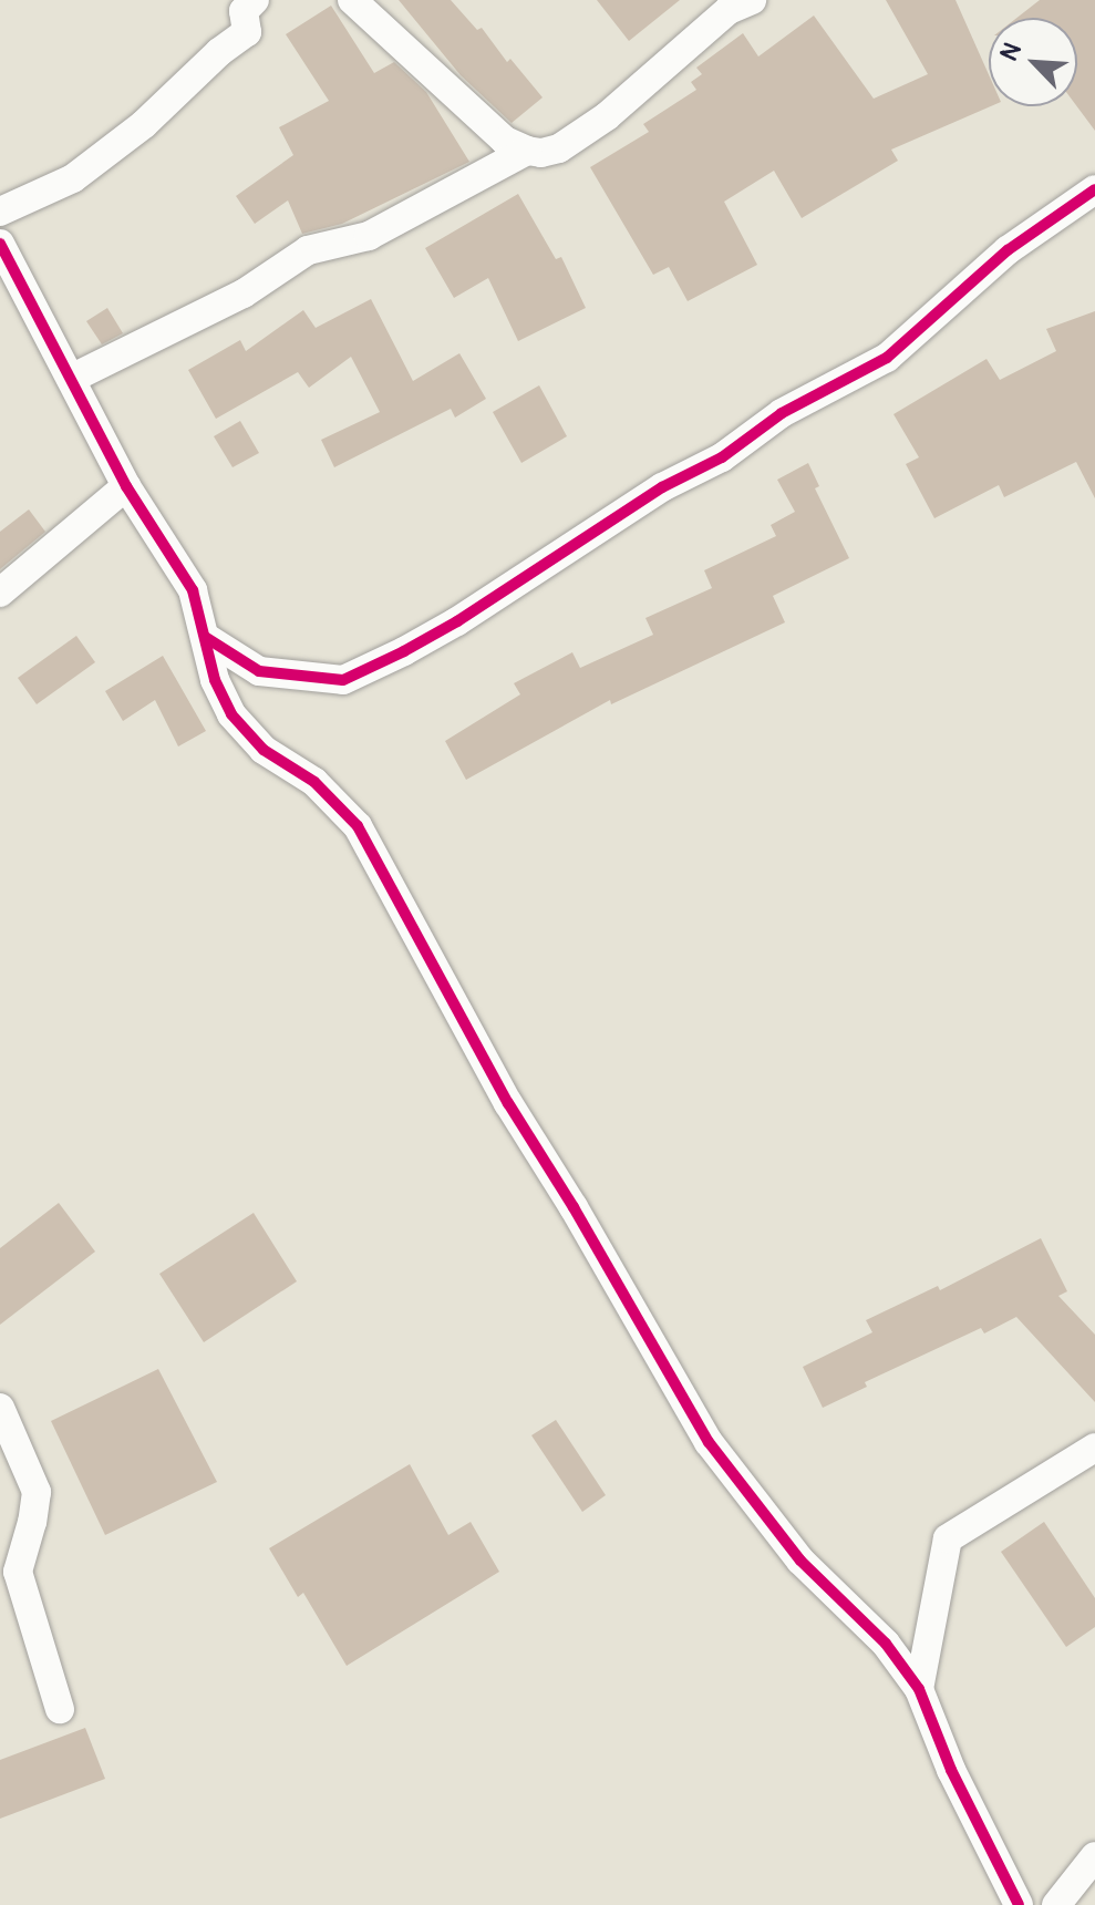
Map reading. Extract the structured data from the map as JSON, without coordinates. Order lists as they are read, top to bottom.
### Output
{
  "north": "top left"
}
